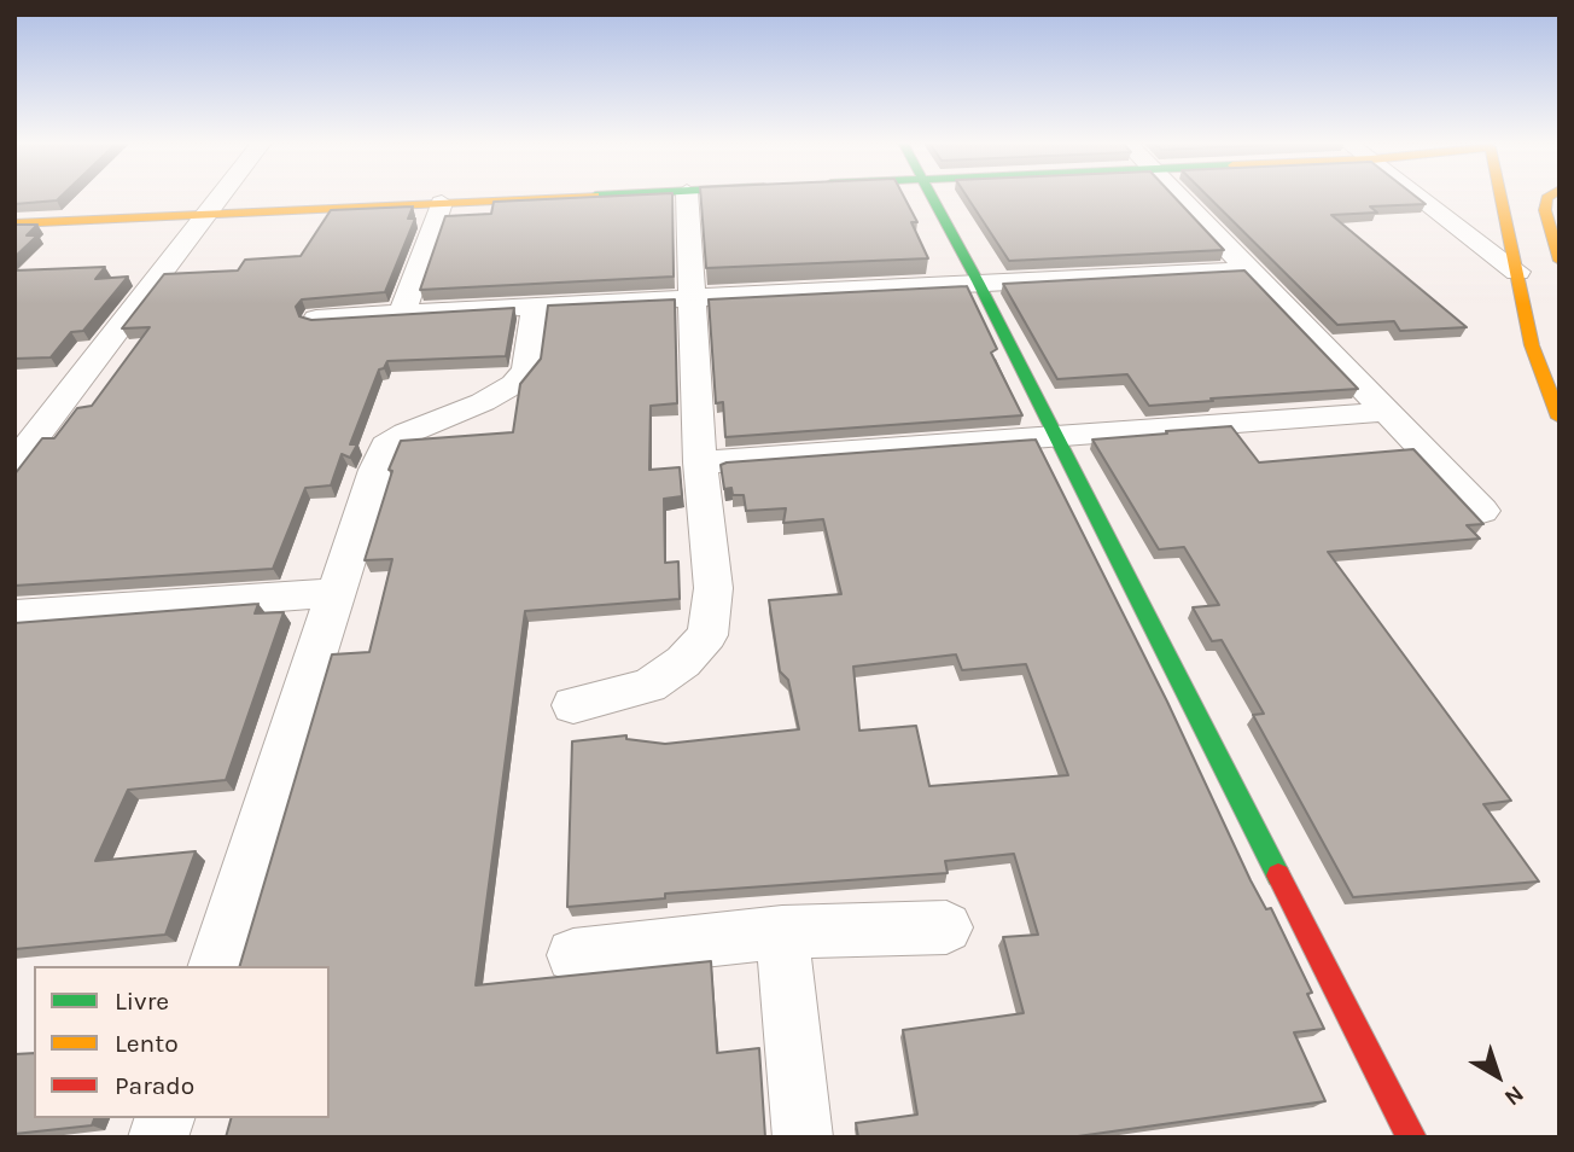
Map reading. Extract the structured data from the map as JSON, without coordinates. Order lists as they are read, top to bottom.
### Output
{
  "legend": ["Livre", "Lento", "Parado"],
  "north": "bottom right"
}
